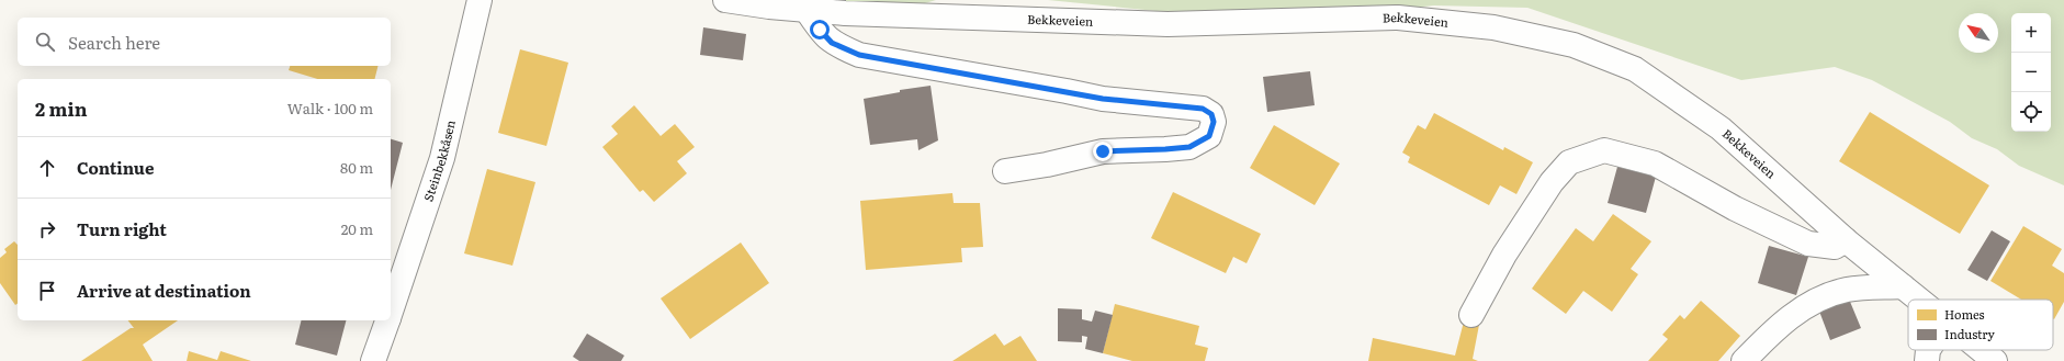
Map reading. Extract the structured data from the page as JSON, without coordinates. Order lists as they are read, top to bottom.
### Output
{
  "streets": {
    "street": ["Bekkeveien", "Steinbekkåsen"]
  },
  "legend": ["Homes", "Industry"],
  "north": "top left",
  "page": {
    "map_buttons": ["+", "−"],
    "search": "Search here",
    "heading": ["2 min", "Walk · 100 m"],
    "list": [
      ["Continue", "80 m"],
      ["Turn right", "20 m"],
      "Arrive at destination"
    ]
  }
}
